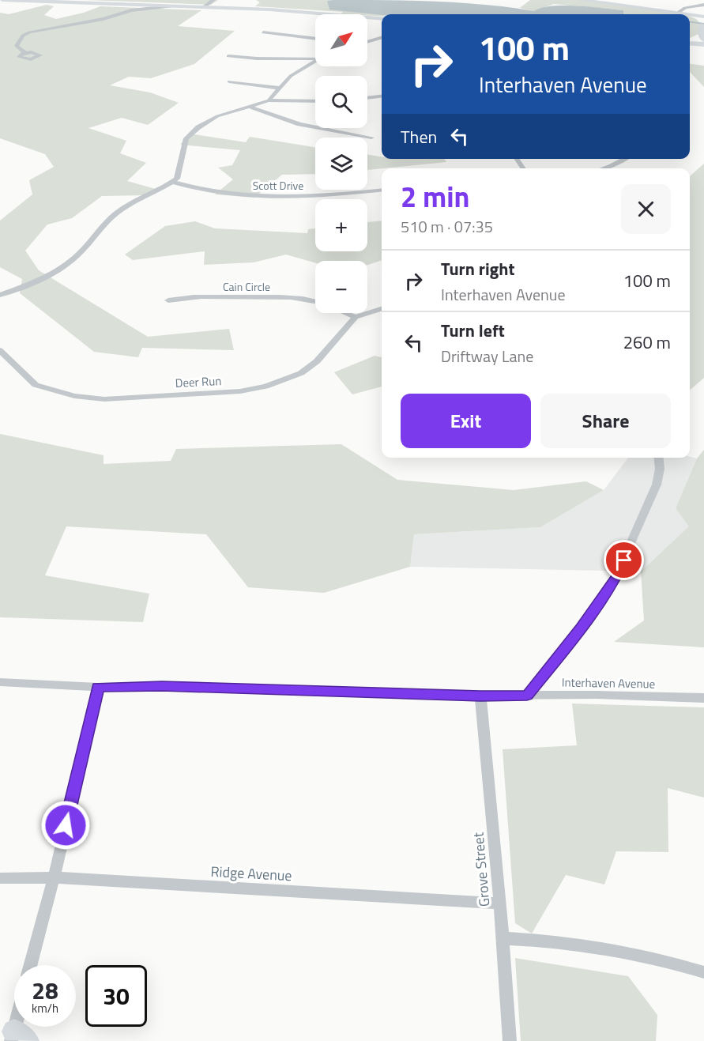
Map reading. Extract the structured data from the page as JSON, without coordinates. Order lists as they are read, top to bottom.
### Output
{
  "streets": {
    "street": [
      "Scott Drive",
      "Cain Circle",
      "Deer Run",
      "Interhaven Avenue",
      "Grove Street",
      "Ridge Avenue"
    ]
  },
  "crossings": [
    ["Cain Circle", "Deer Run"],
    ["Interhaven Avenue", "Grove Street"],
    ["Grove Street", "Ridge Avenue"]
  ],
  "north": "top right",
  "page": {
    "map_buttons": ["+", "−"],
    "turn": ["100 m", "Interhaven Avenue"],
    "then": "Then",
    "heading": ["2 min", "510 m · 07:35"],
    "list": [
      {
        "name": "Turn right",
        "note": "Interhaven Avenue",
        "value": "100 m"
      },
      {
        "name": "Turn left",
        "note": "Driftway Lane",
        "value": "260 m"
      }
    ],
    "buttons": ["Exit", "Share"],
    "speed": "28 km/h",
    "limit": "30"
  }
}
